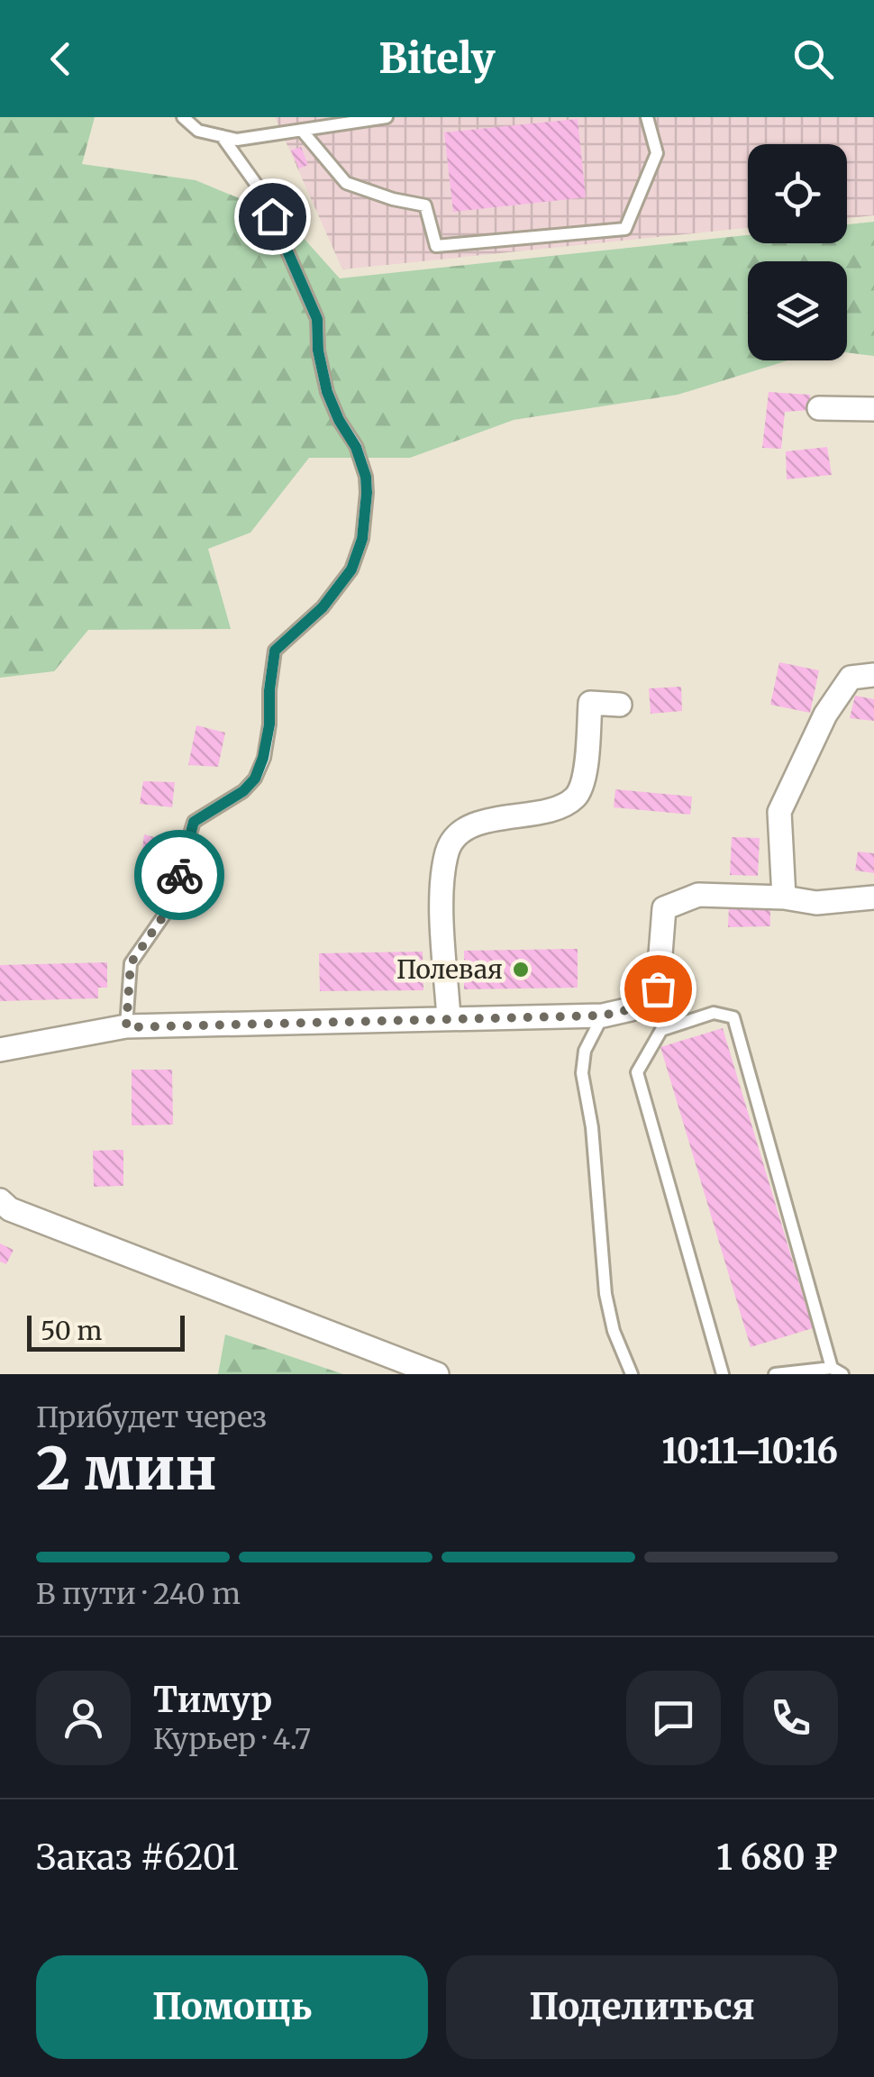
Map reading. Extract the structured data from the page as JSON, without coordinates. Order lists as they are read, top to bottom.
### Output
{
  "places": ["Полевая"],
  "scale_bar": "50 m",
  "page": {
    "header": "Bitely",
    "scale": "50 m",
    "heading": ["2 мин", "Прибудет через", "10:11–10:16"],
    "panel": [
      "Тимур",
      "Курьер · 4.7",
      "Заказ #6201",
      "1 680 ₽"
    ],
    "bar": "В пути · 240 m",
    "buttons": ["Помощь", "Поделиться"]
  }
}
